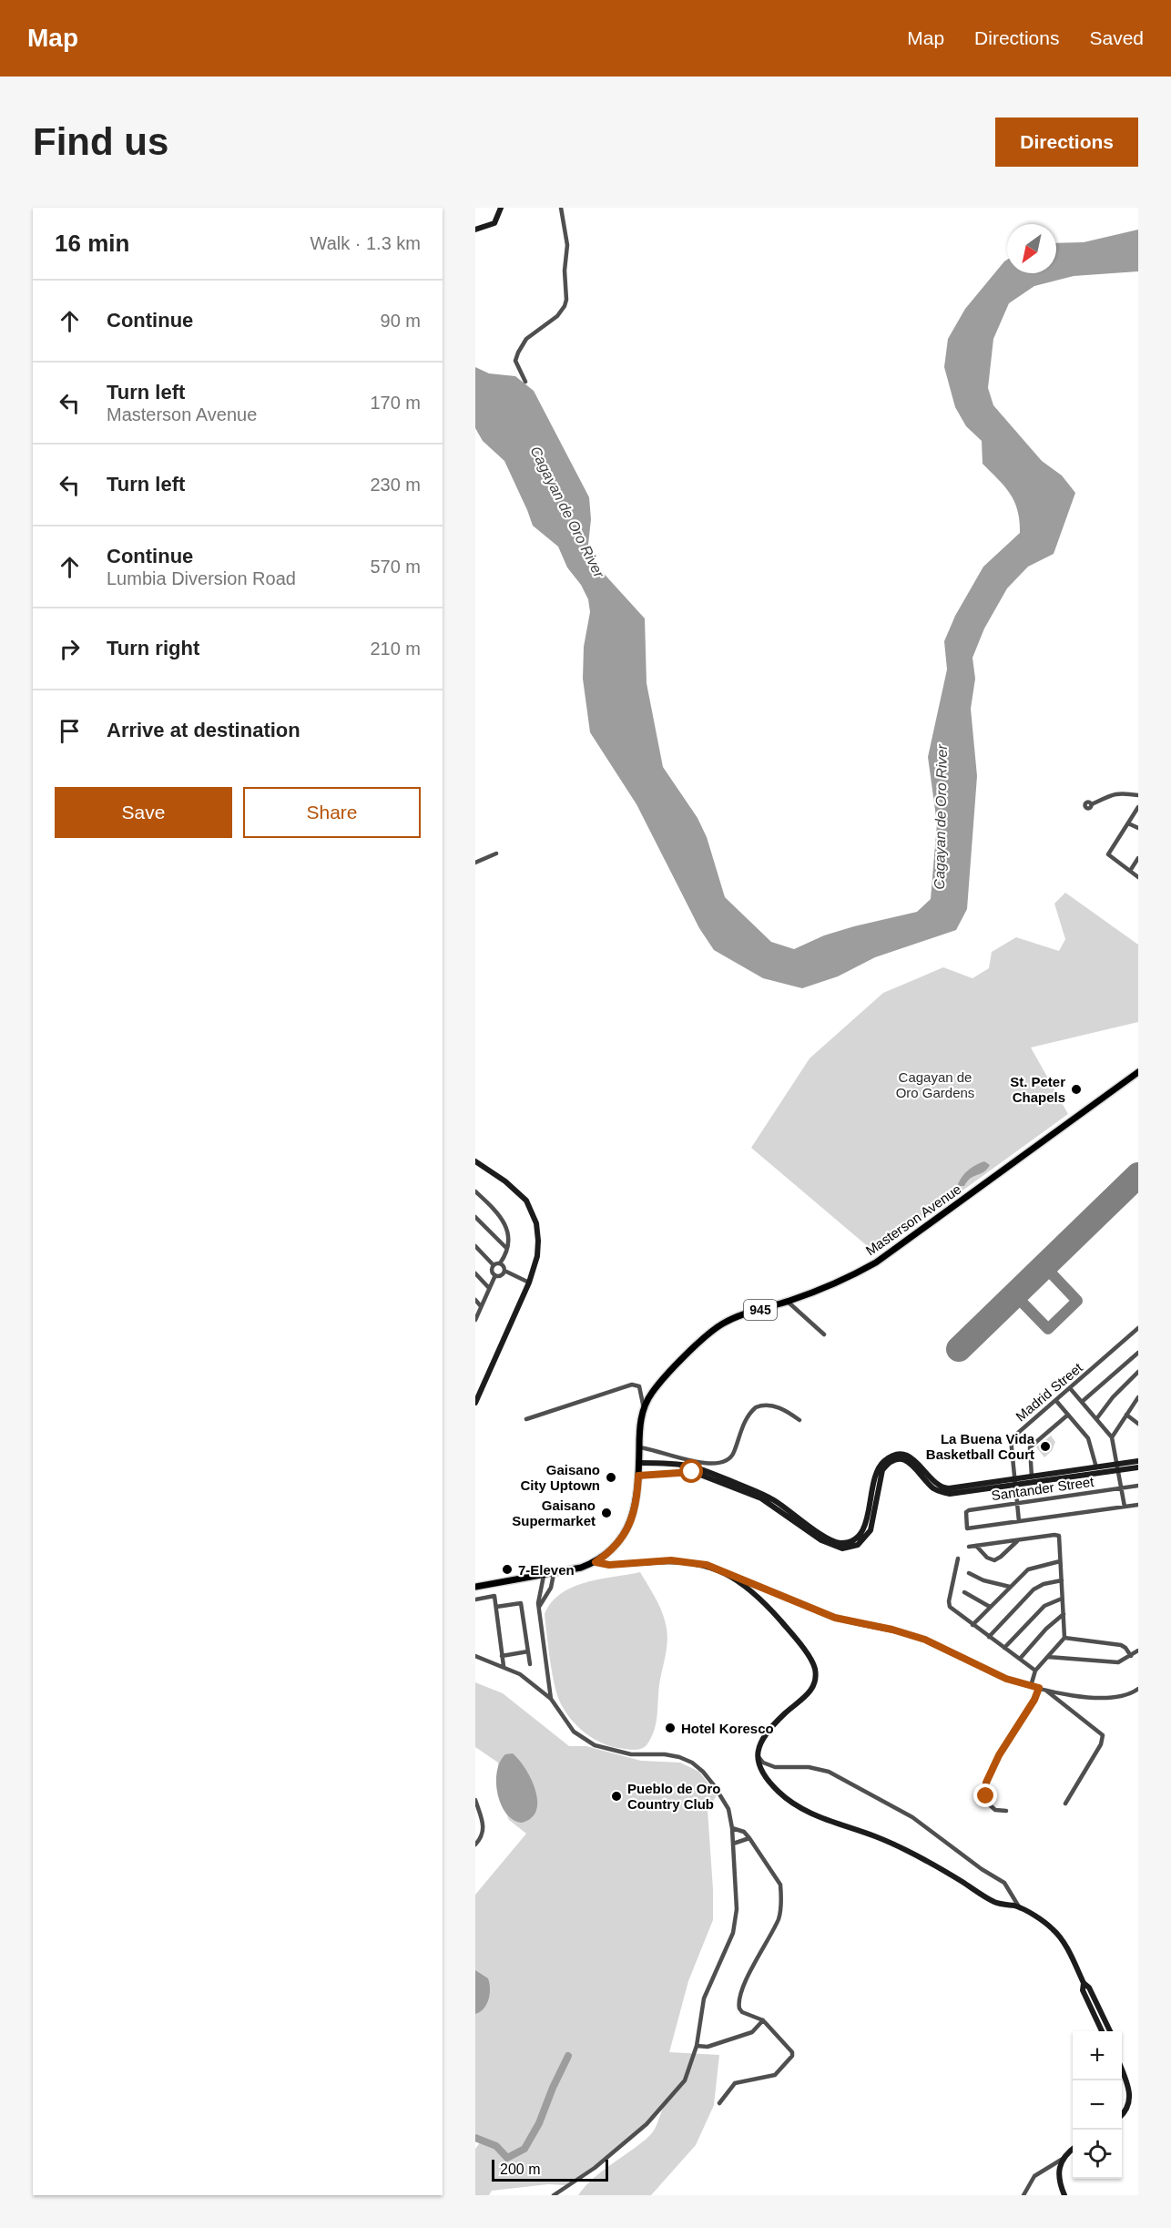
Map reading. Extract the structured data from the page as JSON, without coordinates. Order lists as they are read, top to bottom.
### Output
{
  "streets": {
    "main road": ["Masterson Avenue", "945"],
    "street": ["Madrid Street", "Santander Street"]
  },
  "crossings": [
    ["Madrid Street", "Santander Street"]
  ],
  "water": ["Cagayan de Oro River"],
  "parks": ["Cagayan de Oro Gardens"],
  "places": [
    "St. Peter Chapels",
    "La Buena Vida Basketball Court",
    "Gaisano City Uptown",
    "Gaisano Supermarket",
    "7-Eleven",
    "Hotel Koresco",
    "Pueblo de Oro Country Club"
  ],
  "scale_bar": "200 m",
  "north": "bottom left",
  "page": {
    "header": "Map",
    "nav": ["Map", "Directions", "Saved"],
    "buttons": [
      "Directions",
      ["Save", "Share"]
    ],
    "title": "Find us",
    "heading": ["16 min", "Walk · 1.3 km"],
    "list": [
      ["Continue", "90 m"],
      ["Turn left", "Masterson Avenue", "170 m"],
      ["Turn left", "230 m"],
      ["Continue", "Lumbia Diversion Road", "570 m"],
      ["Turn right", "210 m"],
      "Arrive at destination"
    ],
    "map_buttons": ["+", "−"],
    "scale": "200 m"
  }
}
